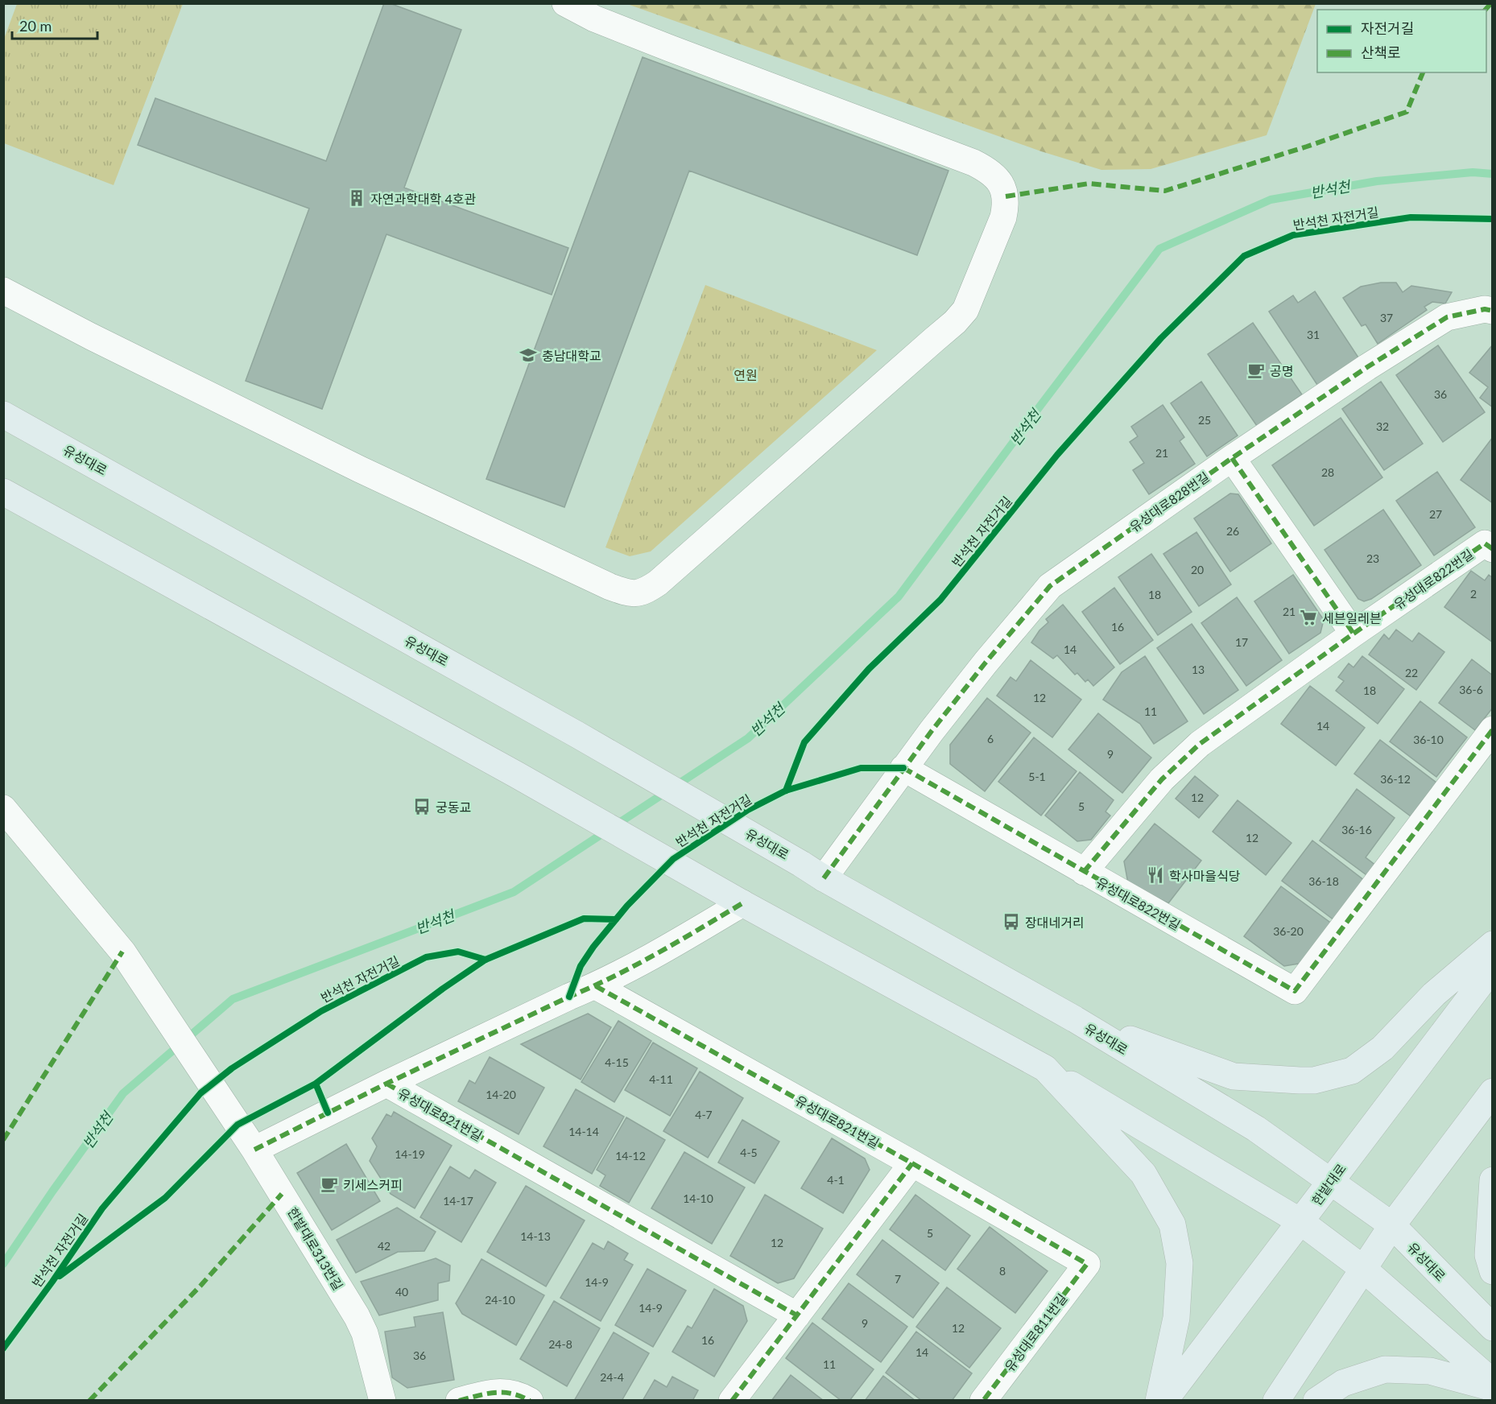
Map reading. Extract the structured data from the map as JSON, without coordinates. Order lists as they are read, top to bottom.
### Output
{
  "streets": {
    "main road": ["유성대로", "한밭대로"],
    "street": [
      "유성대로828번길",
      "유성대로822번길",
      "유성대로821번길",
      "한밭대로313번길",
      "유성대로811번길"
    ],
    "cycle path": ["반석천 자전거길"]
  },
  "crossings": [
    ["유성대로", "유성대로828번길"],
    ["유성대로", "한밭대로"],
    ["유성대로821번길", "유성대로811번길"]
  ],
  "water": ["반석천"],
  "parks": ["연원"],
  "places": {
    "building": ["자연과학대학 4호관"],
    "school or university": ["충남대학교"],
    "cafe": ["공명", "키세스커피"],
    "supermarket": ["세븐일레븐"],
    "bus stop": ["궁동교", "장대네거리"],
    "restaurant": ["학사마을식당"]
  },
  "house_numbers": [
    "37",
    "31",
    "36",
    "25",
    "32",
    "21",
    "28",
    "27",
    "26",
    "23",
    "20",
    "2",
    "18",
    "21",
    "16",
    "17",
    "14",
    "13",
    "22",
    "36-6",
    "18",
    "12",
    "11",
    "14",
    "6",
    "36-10",
    "9",
    "5-1",
    "36-12",
    "12",
    "5",
    "36-16",
    "12",
    "36-18",
    "36-20",
    "4-15",
    "4-11",
    "14-20",
    "4-7",
    "14-14",
    "4-5",
    "14-19",
    "14-12",
    "4-1",
    "14-10",
    "14-17",
    "5",
    "14-13",
    "12",
    "42",
    "8",
    "7",
    "14-9",
    "40",
    "24-10",
    "14-9",
    "9",
    "12",
    "16",
    "24-8",
    "14",
    "36",
    "11",
    "24-4"
  ],
  "legend": ["자전거길", "산책로"],
  "scale_bar": "20 m"
}
